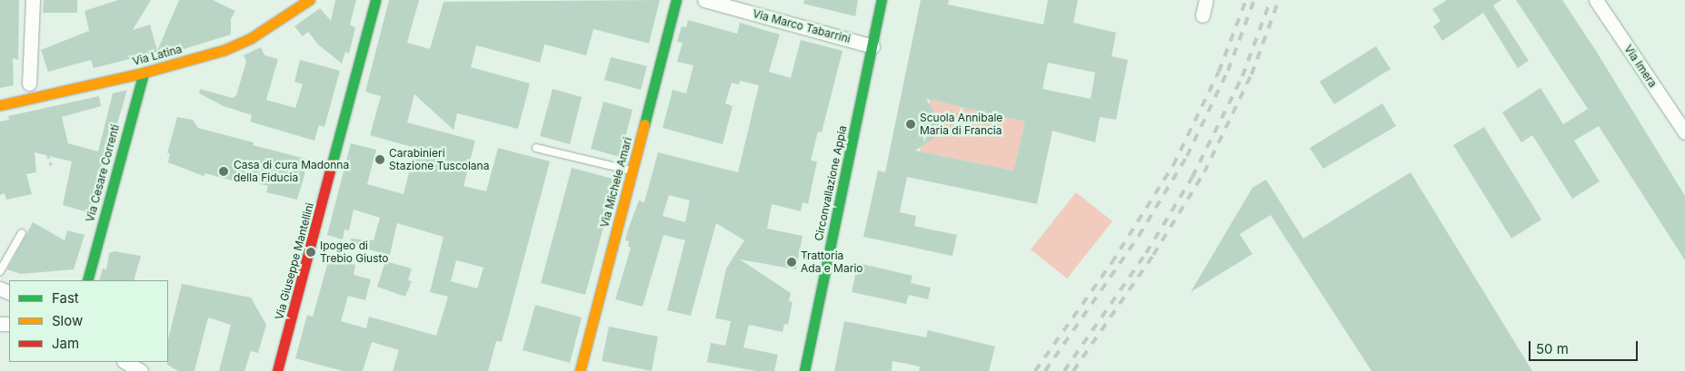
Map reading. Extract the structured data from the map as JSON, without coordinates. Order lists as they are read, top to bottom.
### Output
{
  "streets": {
    "street": [
      "Via Marco Tabarrini",
      "Via Latina",
      "Via Imera",
      "Via Cesare Correnti",
      "Via Michele Amari",
      "Circonvallazione Appia",
      "Via Giuseppe Mantellini"
    ]
  },
  "crossings": [
    ["Via Marco Tabarrini", "Circonvallazione Appia"],
    ["Via Latina", "Via Cesare Correnti"]
  ],
  "places": [
    "Scuola Annibale Maria di Francia",
    "Carabinieri Stazione Tuscolana",
    "Casa di cura Madonna della Fiducia",
    "Ipogeo di Trebio Giusto",
    "Trattoria Ada e Mario"
  ],
  "legend": ["Fast", "Slow", "Jam"],
  "scale_bar": "50 m"
}
